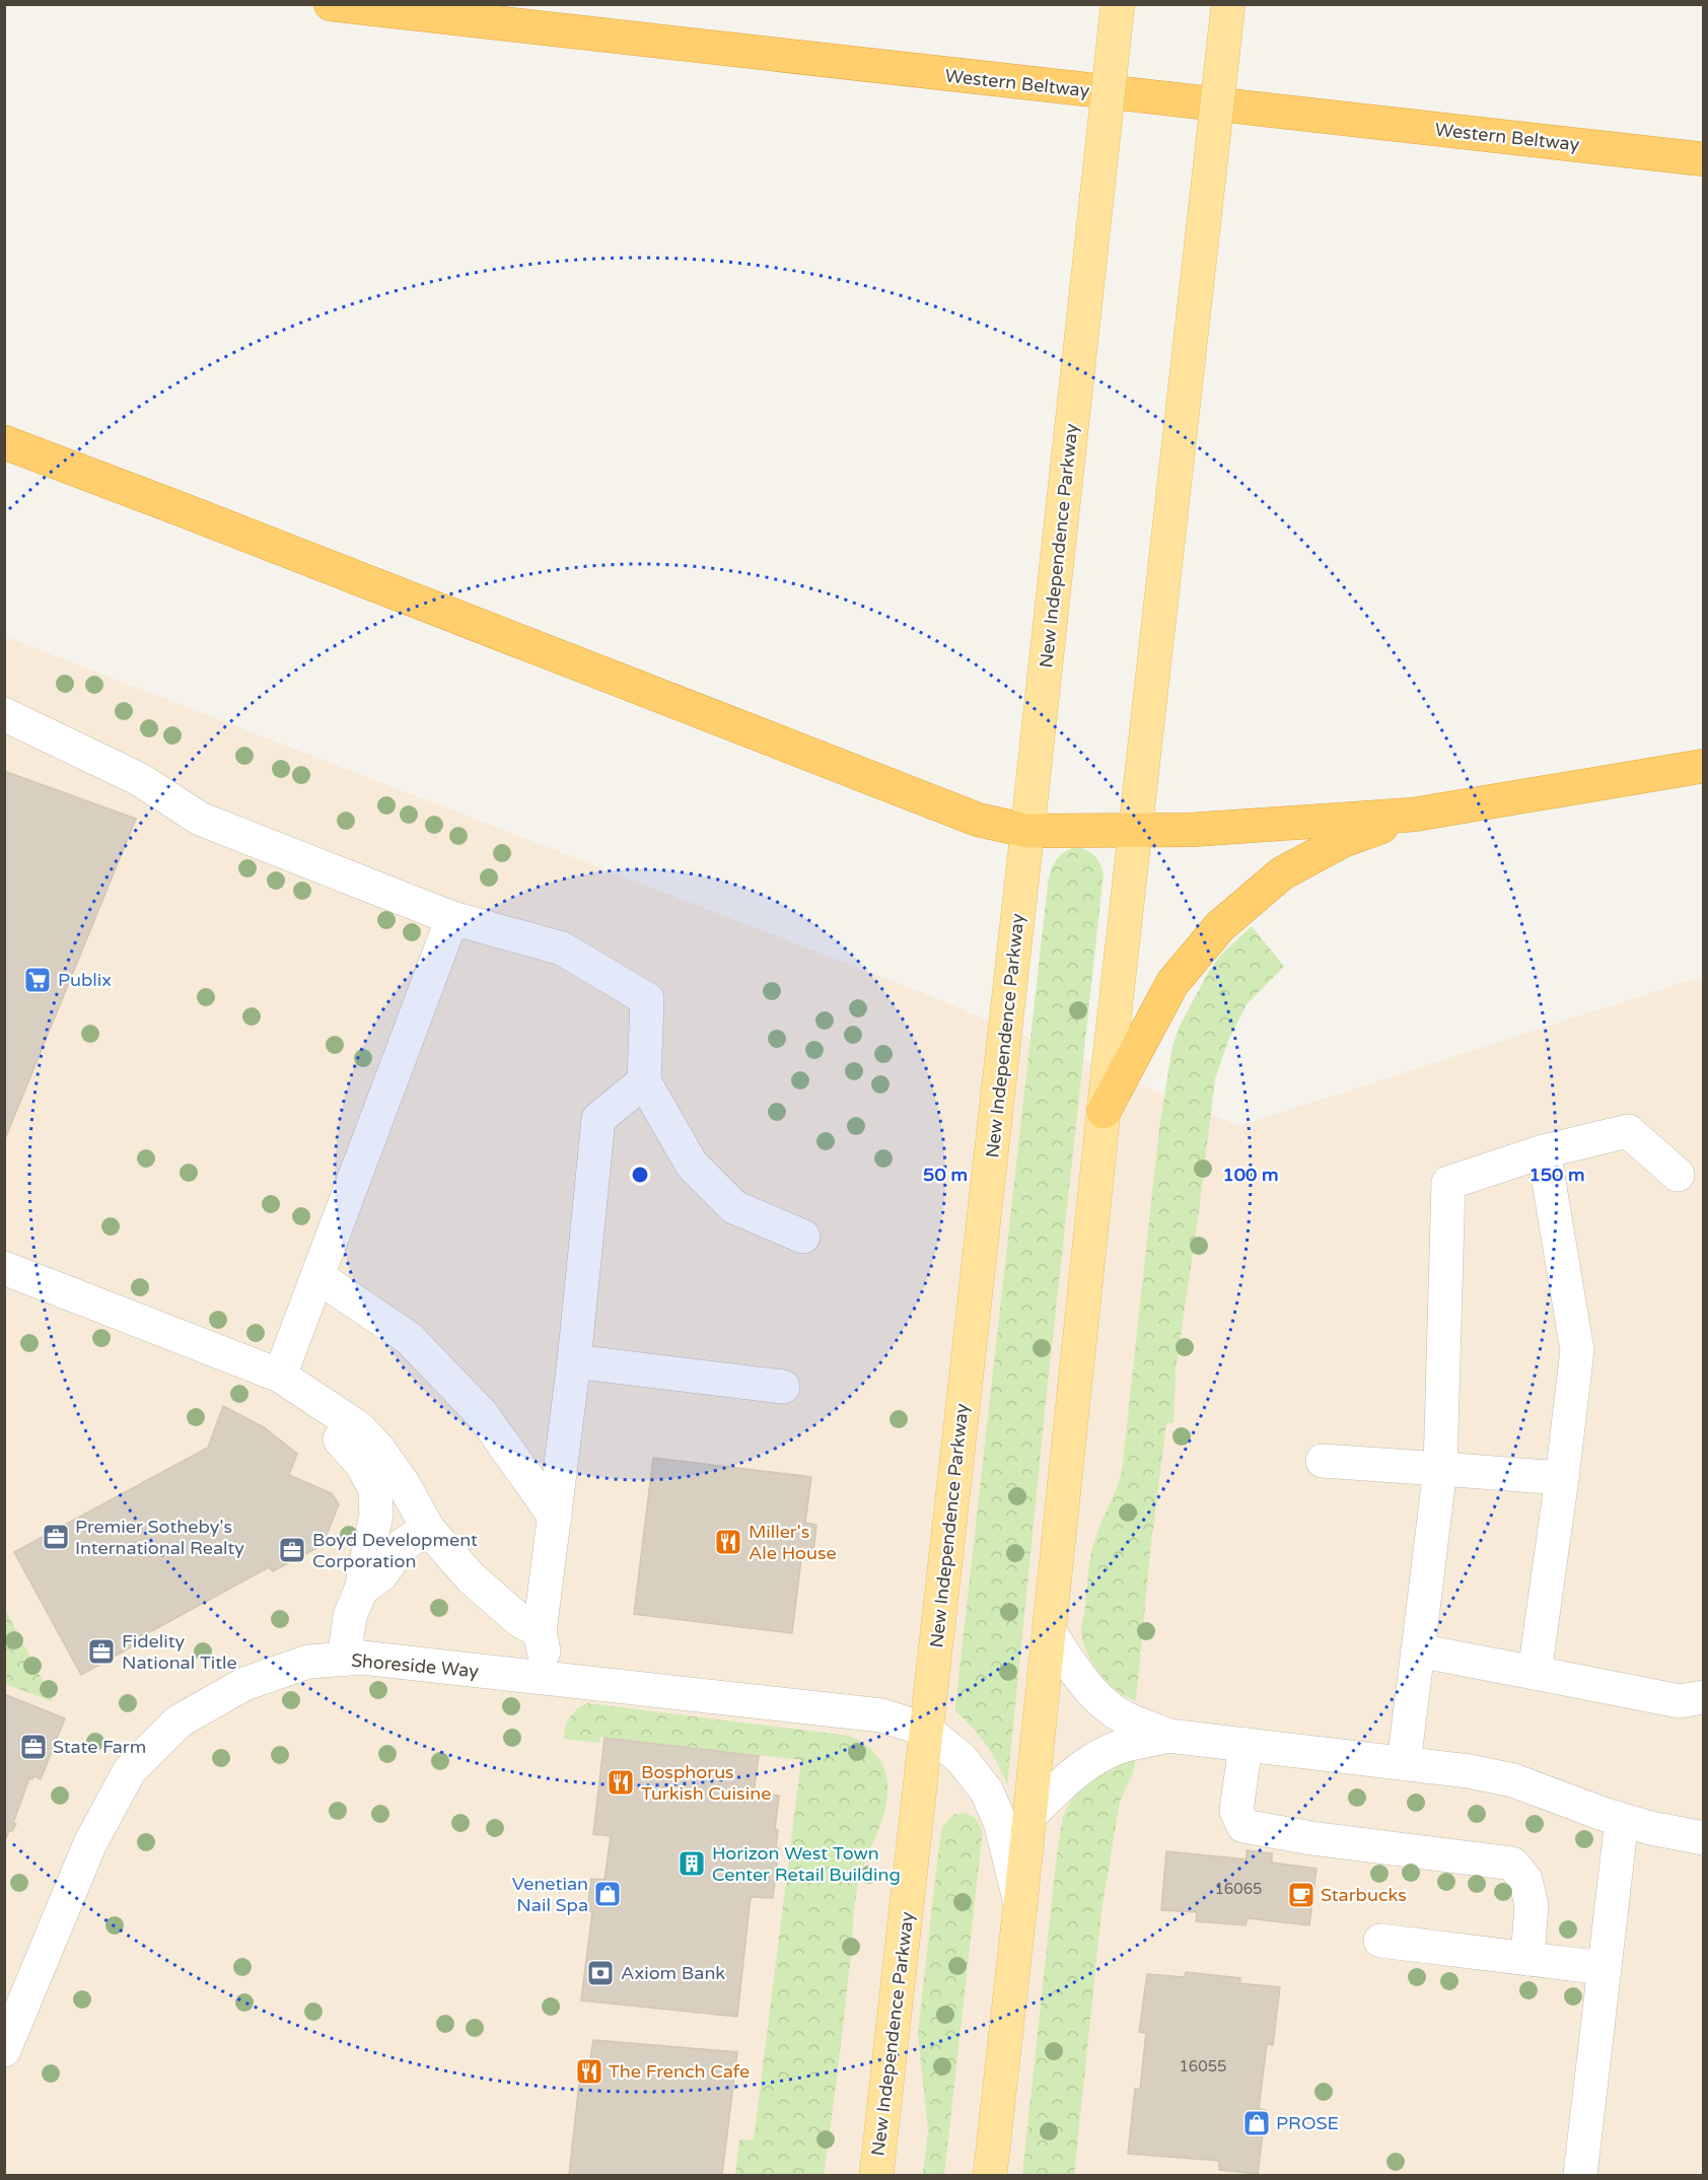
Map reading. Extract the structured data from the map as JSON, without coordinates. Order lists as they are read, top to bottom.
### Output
{
  "streets": {
    "highway": ["Western Beltway"],
    "main road": ["New Independence Parkway"],
    "street": ["Shoreside Way"]
  },
  "crossings": [
    ["New Independence Parkway", "Shoreside Way"]
  ],
  "places": {
    "supermarket": ["Publix"],
    "office": [
      "Premier Sotheby's International Realty",
      "Boyd Development Corporation",
      "Fidelity National Title",
      "State Farm"
    ],
    "restaurant": ["Miller's Ale House", "Bosphorus Turkish Cuisine", "The French Cafe"],
    "building": ["Horizon West Town Center Retail Building"],
    "shop": ["Venetian Nail Spa", "PROSE"],
    "cafe": ["Starbucks"],
    "bank": ["Axiom Bank"]
  },
  "house_numbers": ["16065", "16055"],
  "rings": ["50 m", "100 m", "150 m"]
}
